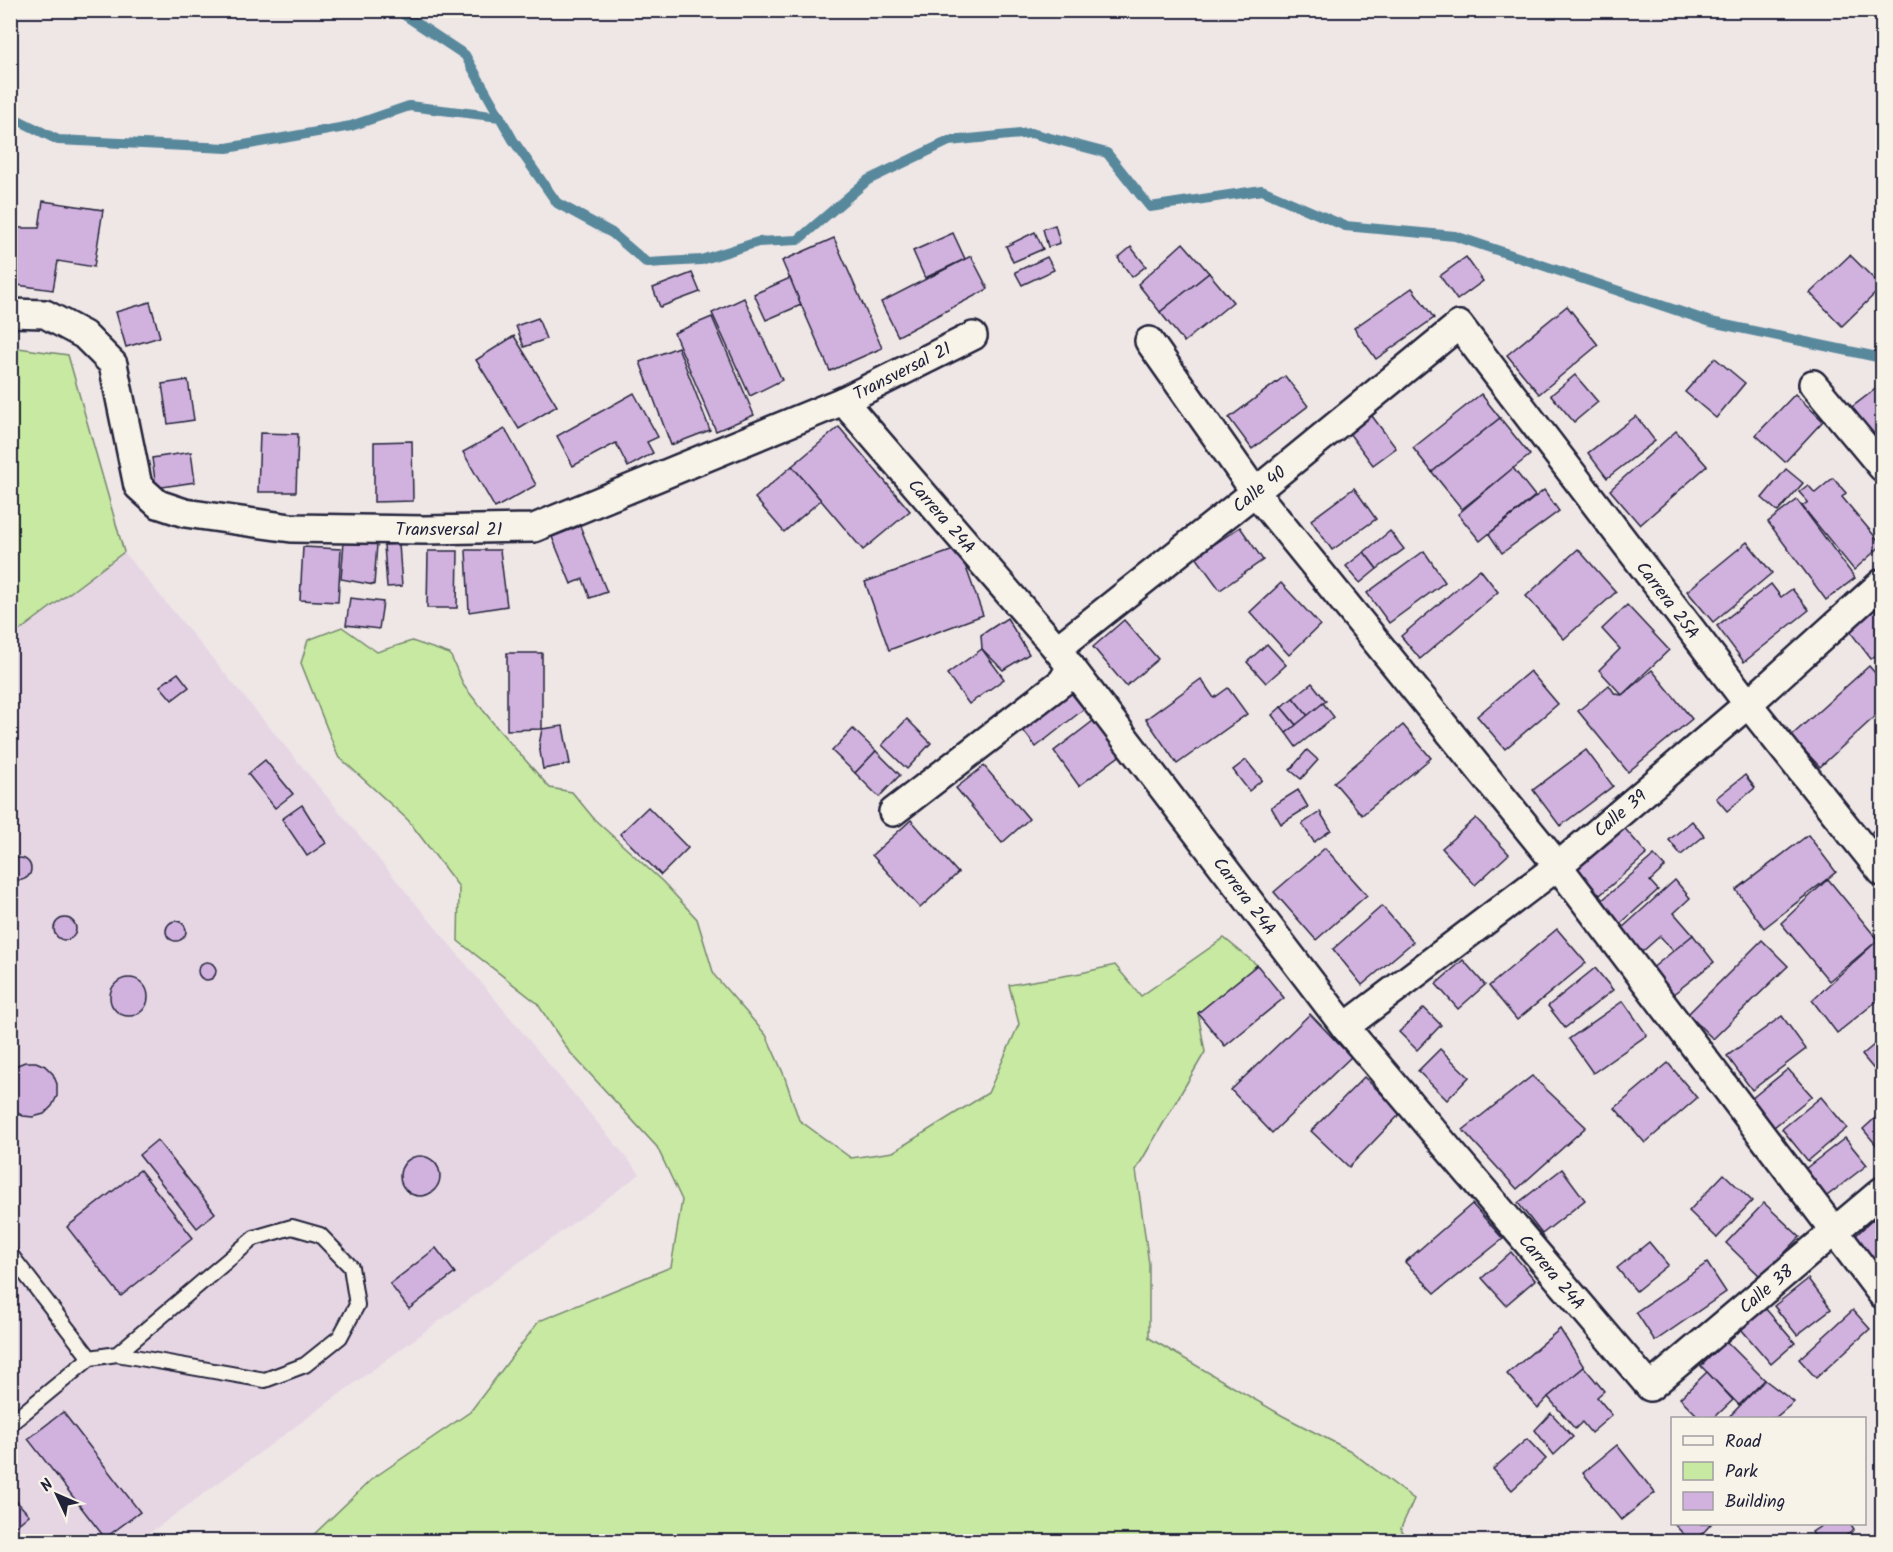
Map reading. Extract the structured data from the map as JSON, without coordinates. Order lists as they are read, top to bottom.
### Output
{
  "streets": {
    "street": [
      "Transversal 21",
      "Calle 40",
      "Carrera 24A",
      "Carrera 25A",
      "Calle 39",
      "Calle 38"
    ]
  },
  "crossings": [
    ["Transversal 21", "Carrera 24A"],
    ["Calle 40", "Carrera 24A"],
    ["Calle 40", "Carrera 25A"],
    ["Carrera 24A", "Calle 39"],
    ["Carrera 24A", "Calle 38"],
    ["Carrera 25A", "Calle 39"]
  ],
  "legend": ["Road", "Park", "Building"],
  "north": "top left"
}
